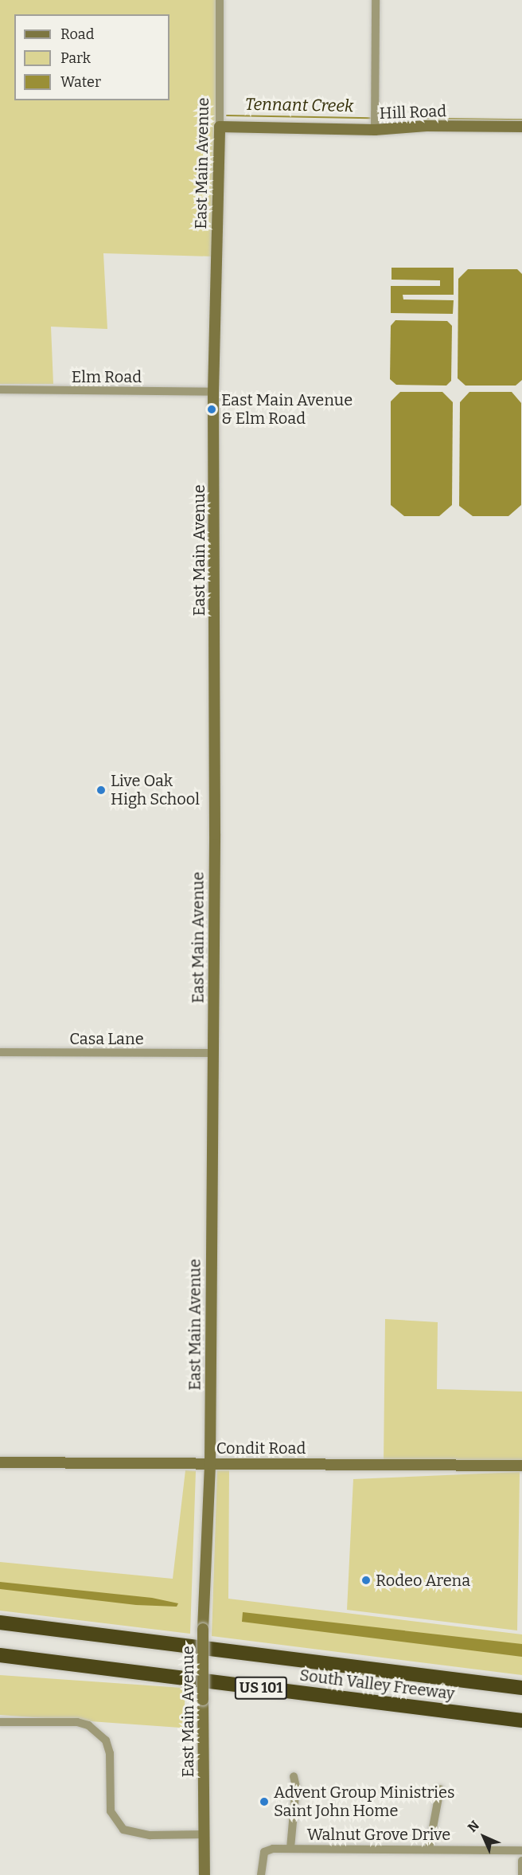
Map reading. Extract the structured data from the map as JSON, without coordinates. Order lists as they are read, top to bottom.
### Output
{
  "streets": {
    "highway": ["South Valley Freeway", "US 101"],
    "street": [
      "Hill Road",
      "East Main Avenue",
      "Elm Road",
      "Casa Lane",
      "Condit Road",
      "Walnut Grove Drive"
    ]
  },
  "crossings": [
    ["Hill Road", "East Main Avenue"],
    ["East Main Avenue", "Elm Road"],
    ["East Main Avenue", "Casa Lane"],
    ["East Main Avenue", "Condit Road"]
  ],
  "water": ["Tennant Creek"],
  "places": [
    "East Main Avenue & Elm Road",
    "Live Oak High School",
    "Rodeo Arena",
    "Advent Group Ministries Saint John Home"
  ],
  "legend": ["Road", "Park", "Water"],
  "north": "top left"
}
